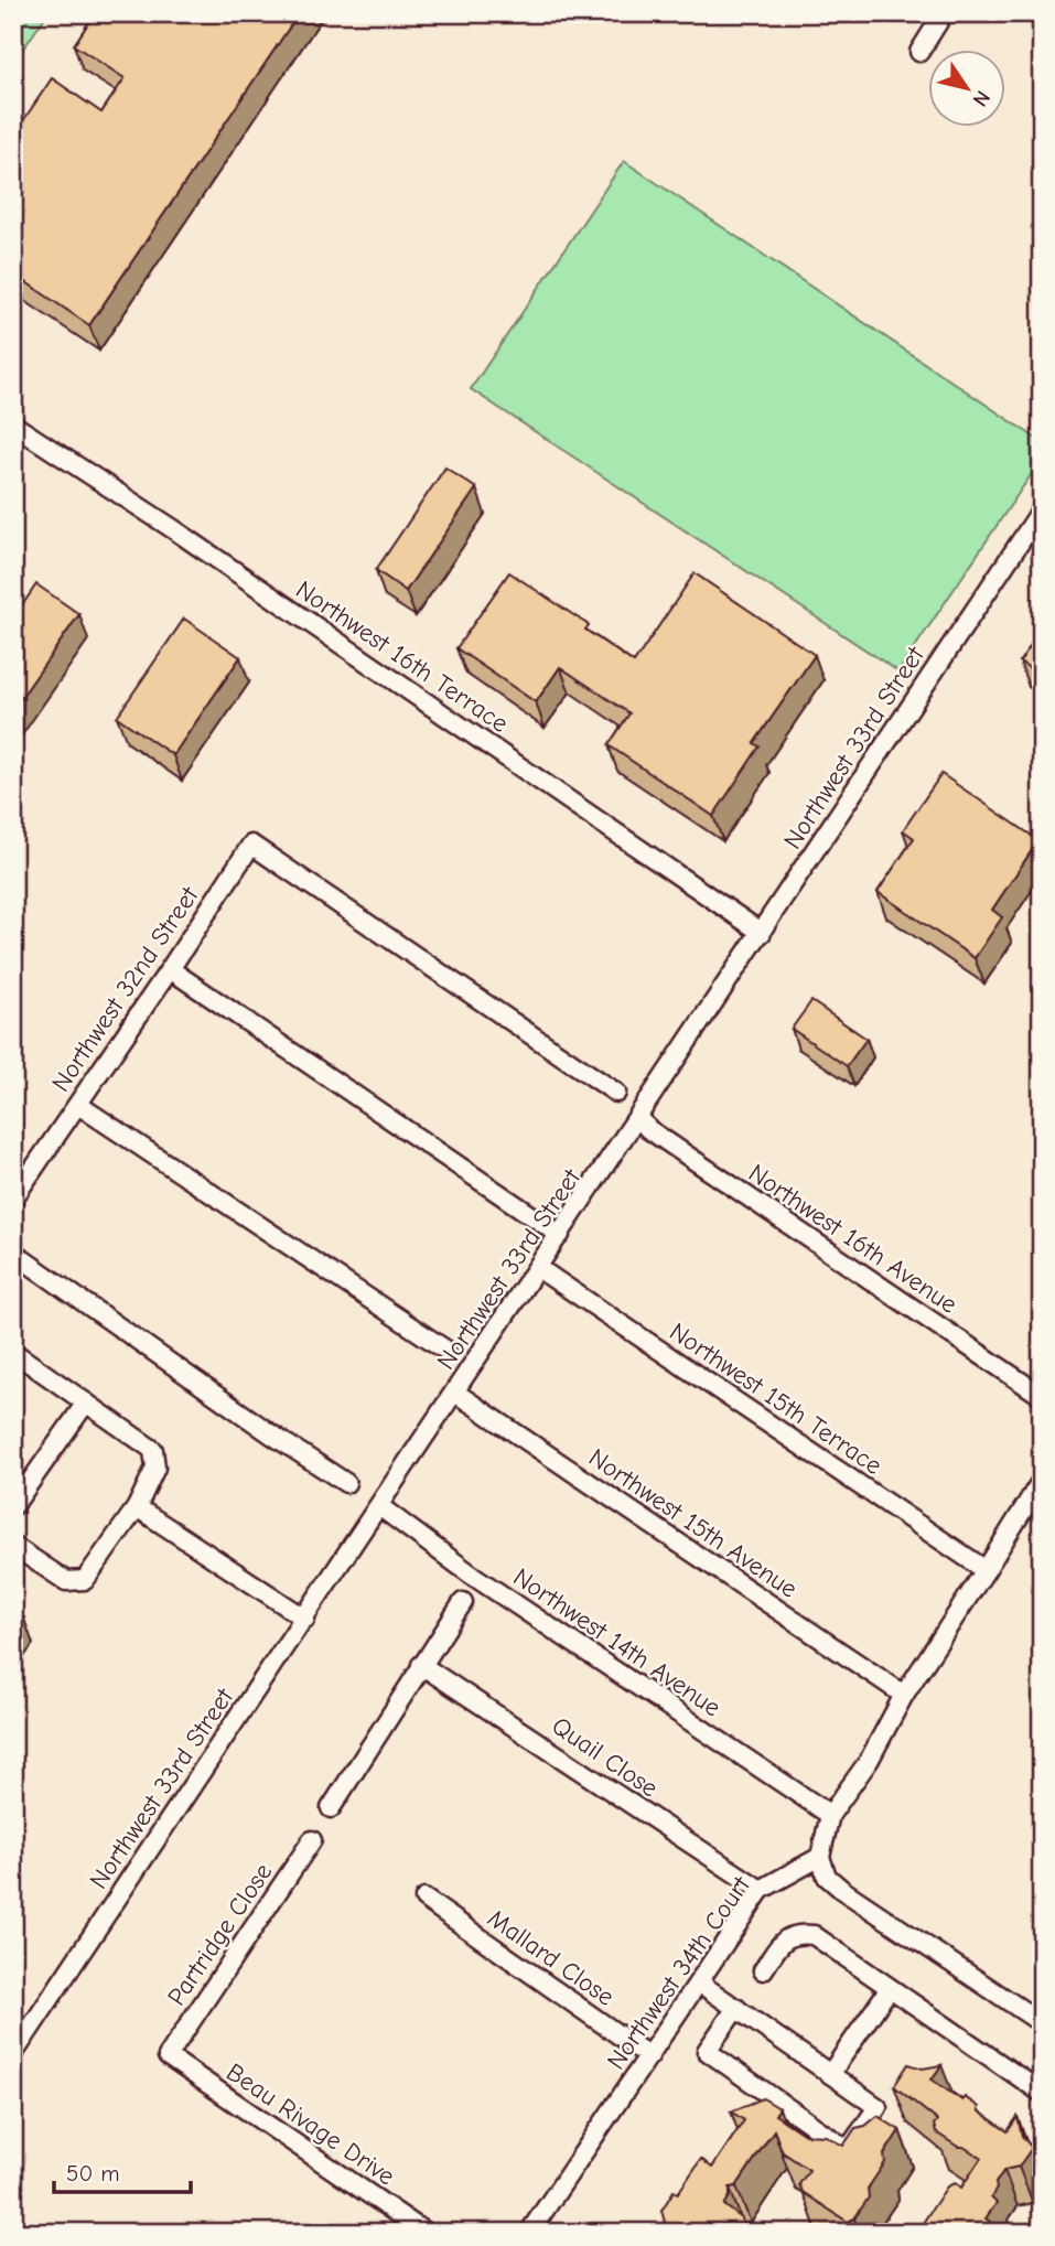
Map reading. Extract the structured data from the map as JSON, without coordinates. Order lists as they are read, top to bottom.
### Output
{
  "streets": {
    "street": [
      "Northwest 16th Terrace",
      "Northwest 33rd Street",
      "Northwest 32nd Street",
      "Northwest 16th Avenue",
      "Northwest 15th Terrace",
      "Northwest 15th Avenue",
      "Northwest 14th Avenue",
      "Quail Close",
      "Partridge Close",
      "Mallard Close",
      "Northwest 34th Court",
      "Beau Rivage Drive"
    ]
  },
  "crossings": [
    ["Northwest 16th Terrace", "Northwest 33rd Street"],
    ["Northwest 33rd Street", "Northwest 16th Avenue"],
    ["Northwest 33rd Street", "Northwest 15th Terrace"],
    ["Northwest 33rd Street", "Northwest 15th Avenue"],
    ["Northwest 33rd Street", "Northwest 14th Avenue"],
    ["Quail Close", "Northwest 34th Court"],
    ["Partridge Close", "Beau Rivage Drive"],
    ["Mallard Close", "Northwest 34th Court"]
  ],
  "scale_bar": "50 m",
  "north": "bottom right"
}
